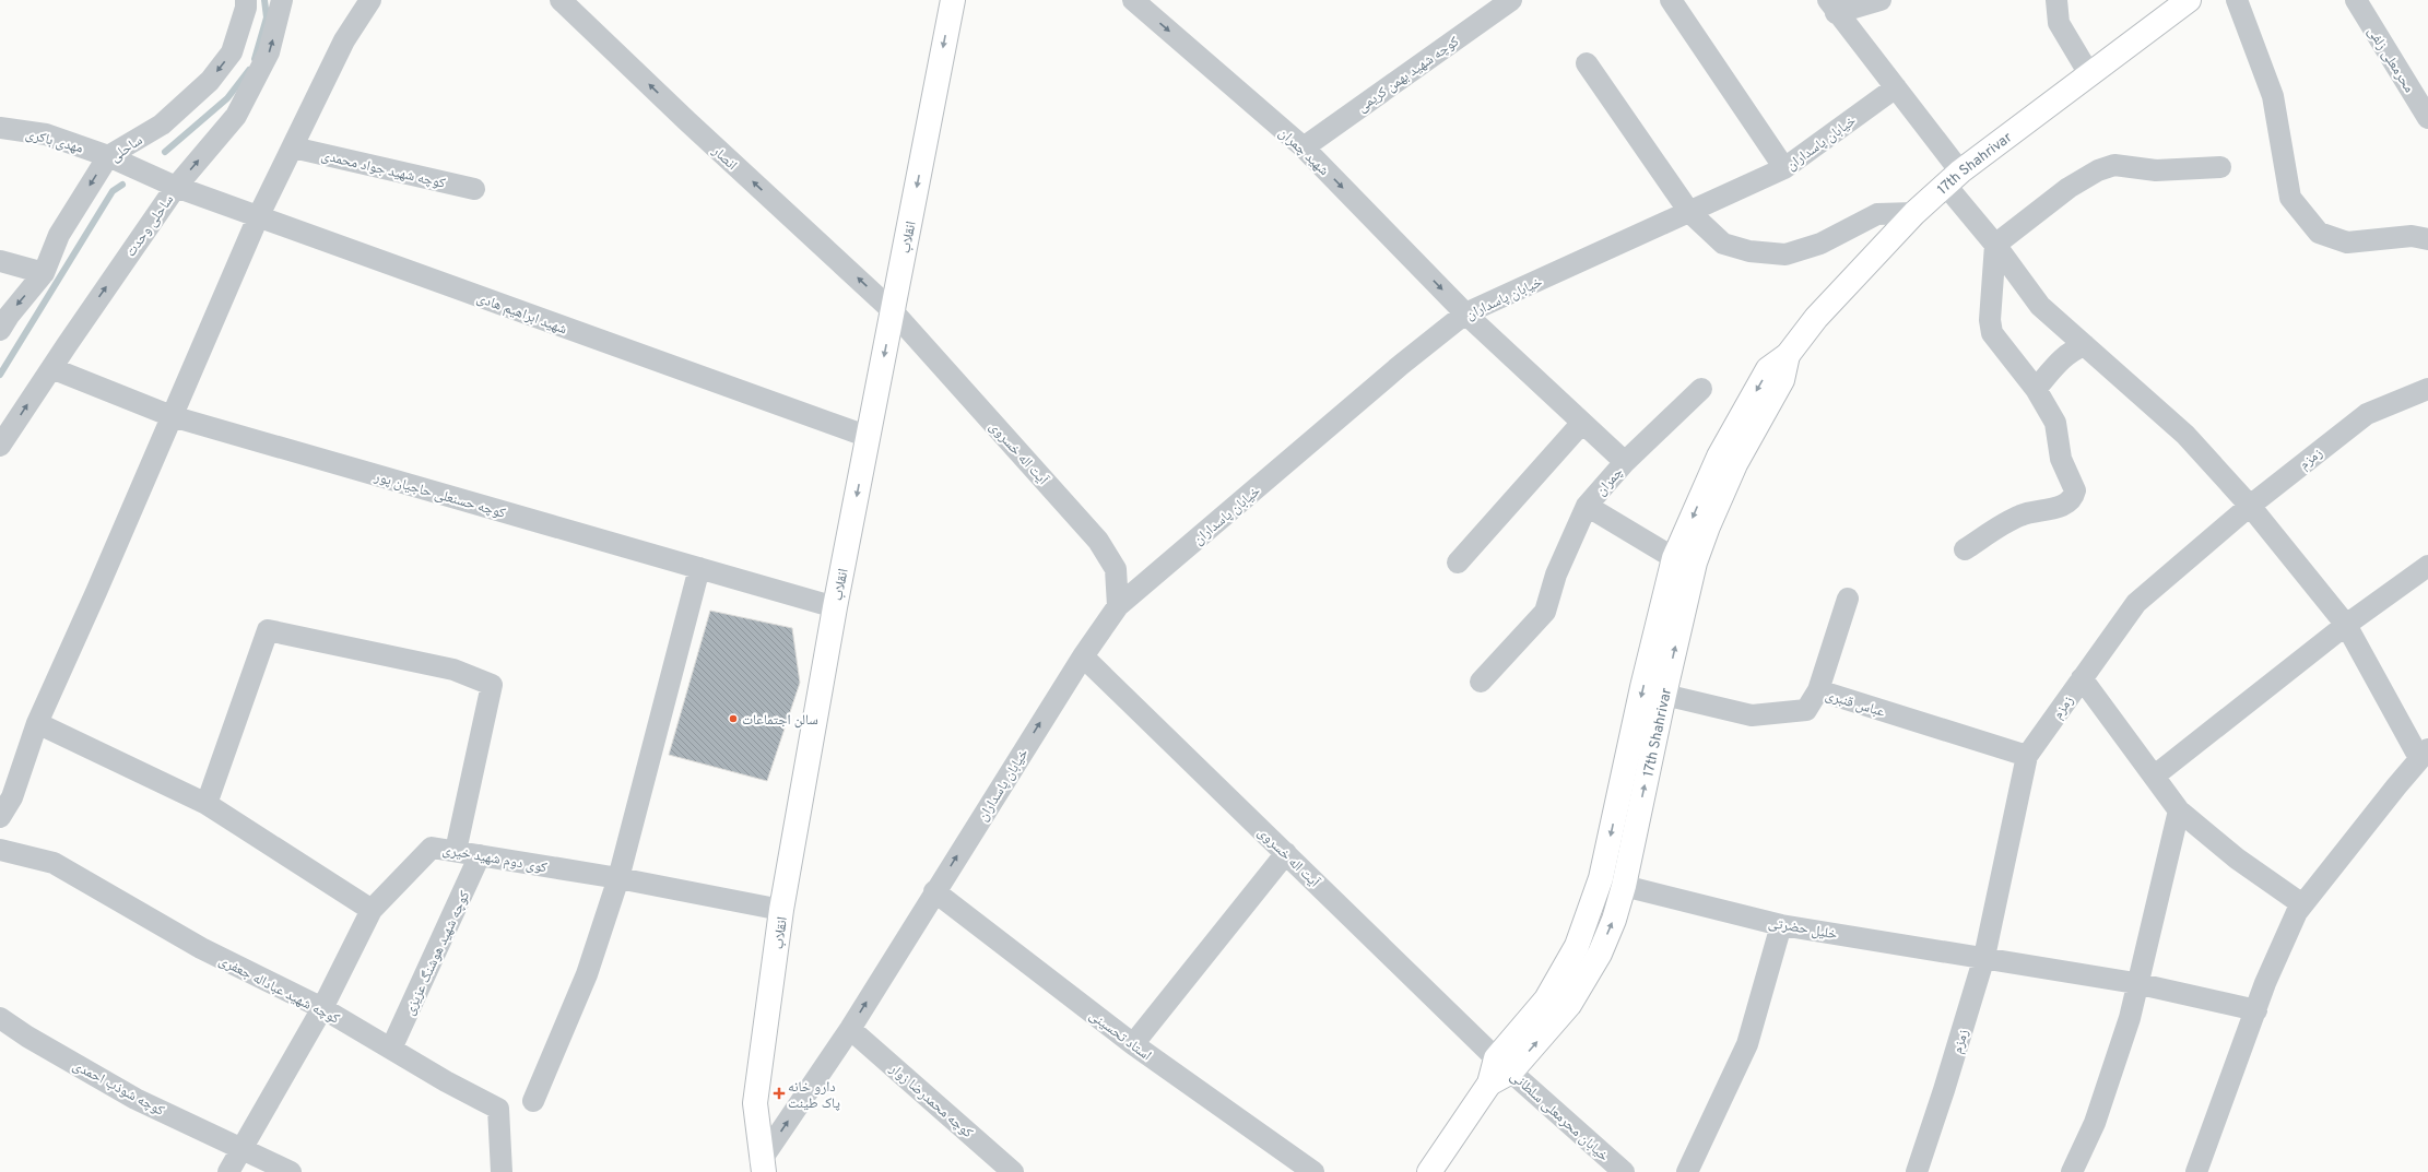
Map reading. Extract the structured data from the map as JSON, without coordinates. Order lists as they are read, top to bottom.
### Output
{
  "streets": {
    "main road": ["17th Shahrivar", "انقلاب"],
    "street": [
      "محرمعلی زلفی",
      "کوچه شهید بهمن کریمی",
      "مهدی باکری",
      "خیابان پاسداران",
      "ساحلی",
      "شهید چمران",
      "انصار",
      "کوچه شهید جواد محمدی",
      "ساحلی وحدت",
      "شهید ابراهیم هادی",
      "آیت اله خسروی",
      "زمزم",
      "چمران",
      "کوچه حسنعلی حاجیان پور",
      "عباس قنبری",
      "کوی دوم شهید خیری",
      "خلیل حضرتی",
      "کوچه شهید هوشنگ عزیزی",
      "کوچه شهید عباداله جعفری",
      "استاد تحسینی",
      "کوچه شوذب احمدی",
      "کوچه محمدرضا زوار",
      "خیابان محرمعلی سلطانی"
    ]
  },
  "crossings": [
    ["کوچه شهید بهمن کریمی", "شهید چمران"],
    ["مهدی باکری", "ساحلی"],
    ["مهدی باکری", "ساحلی وحدت"],
    ["مهدی باکری", "شهید ابراهیم هادی"],
    ["خیابان پاسداران", "شهید چمران"],
    ["خیابان پاسداران", "انقلاب"],
    ["خیابان پاسداران", "آیت اله خسروی"],
    ["خیابان پاسداران", "چمران"],
    ["خیابان پاسداران", "استاد تحسینی"],
    ["خیابان پاسداران", "کوچه محمدرضا زوار"],
    ["شهید چمران", "چمران"],
    ["انصار", "انقلاب"],
    ["انصار", "آیت اله خسروی"],
    ["17th Shahrivar", "آیت اله خسروی"],
    ["17th Shahrivar", "عباس قنبری"],
    ["17th Shahrivar", "خلیل حضرتی"],
    ["17th Shahrivar", "خیابان محرمعلی سلطانی"],
    ["ساحلی وحدت", "شهید ابراهیم هادی"],
    ["ساحلی وحدت", "کوچه حسنعلی حاجیان پور"],
    ["انقلاب", "شهید ابراهیم هادی"],
    ["انقلاب", "آیت اله خسروی"],
    ["انقلاب", "کوچه حسنعلی حاجیان پور"],
    ["انقلاب", "کوی دوم شهید خیری"],
    ["آیت اله خسروی", "خیابان محرمعلی سلطانی"],
    ["زمزم", "عباس قنبری"],
    ["زمزم", "خلیل حضرتی"],
    ["کوی دوم شهید خیری", "کوچه شهید هوشنگ عزیزی"],
    ["کوی دوم شهید خیری", "کوچه شهید عباداله جعفری"],
    ["کوی دوم شهید خیری", "کوچه شوذب احمدی"],
    ["کوچه شهید هوشنگ عزیزی", "کوچه شهید عباداله جعفری"]
  ],
  "one_way": [
    "خیابان پاسداران",
    "شهید چمران",
    "انصار",
    "انقلاب"
  ],
  "places": {
    "other": ["سالن اجتماعات"],
    "health": ["دارو خانه پاک طینت"]
  }
}
